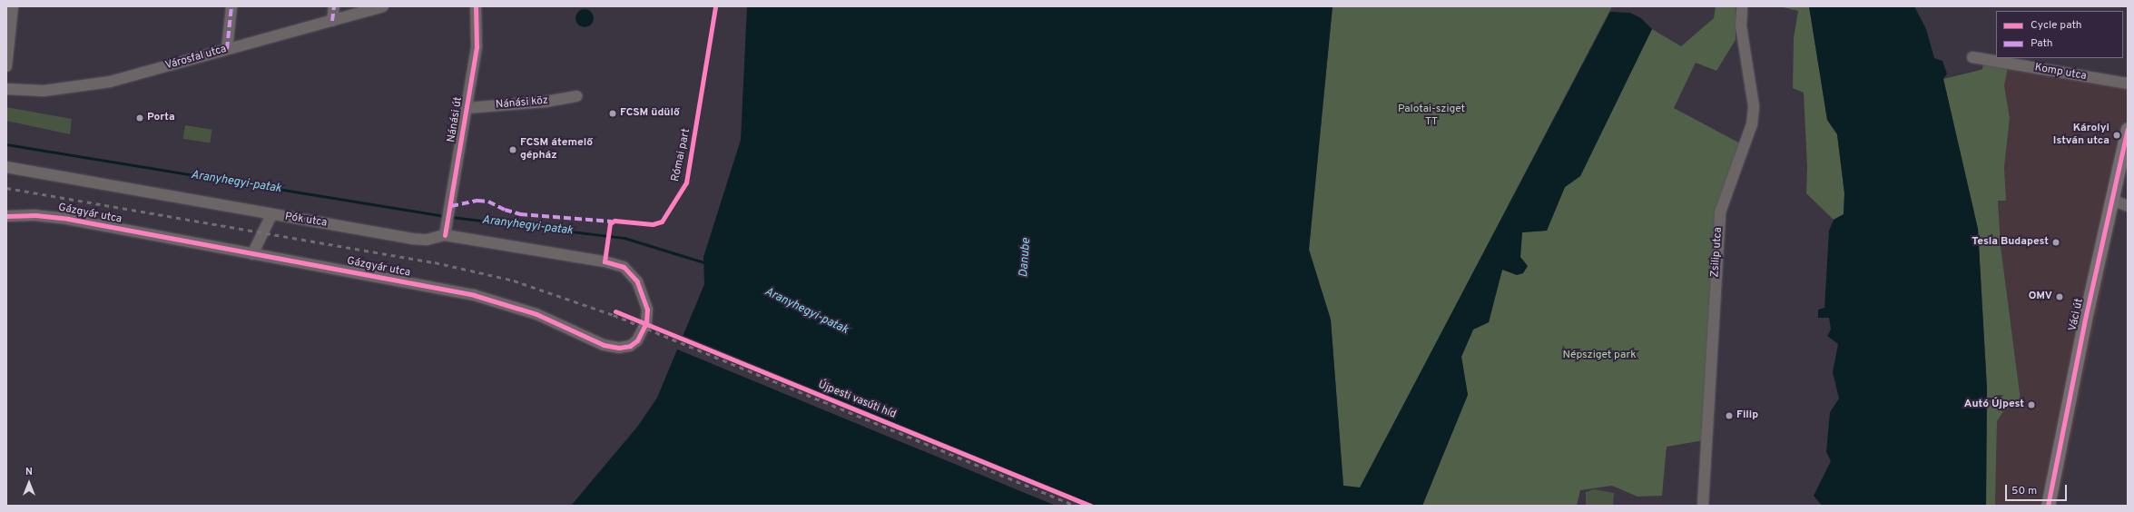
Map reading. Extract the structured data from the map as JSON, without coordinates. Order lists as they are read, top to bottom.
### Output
{
  "streets": {
    "main road": ["Váci út"],
    "street": [
      "Városfal utca",
      "Komp utca",
      "Nánási köz",
      "Nánási út",
      "Gázgyár utca",
      "Pók utca",
      "Zsilip utca"
    ],
    "cycle path": ["Római part", "Újpesti vasúti híd"]
  },
  "crossings": [
    ["Nánási köz", "Nánási út"],
    ["Nánási út", "Pók utca"],
    ["Gázgyár utca", "Pók utca"]
  ],
  "water": ["Aranyhegyi-patak", "Danube"],
  "parks": ["Palotai-sziget TT", "Népsziget park"],
  "places": [
    "FCSM üdülő",
    "Porta",
    "Károlyi István utca",
    "FCSM átemelő gépház",
    "Tesla Budapest",
    "OMV",
    "Autó Újpest",
    "Filip"
  ],
  "legend": ["Cycle path", "Path"],
  "scale_bar": "50 m",
  "north": "top"
}
